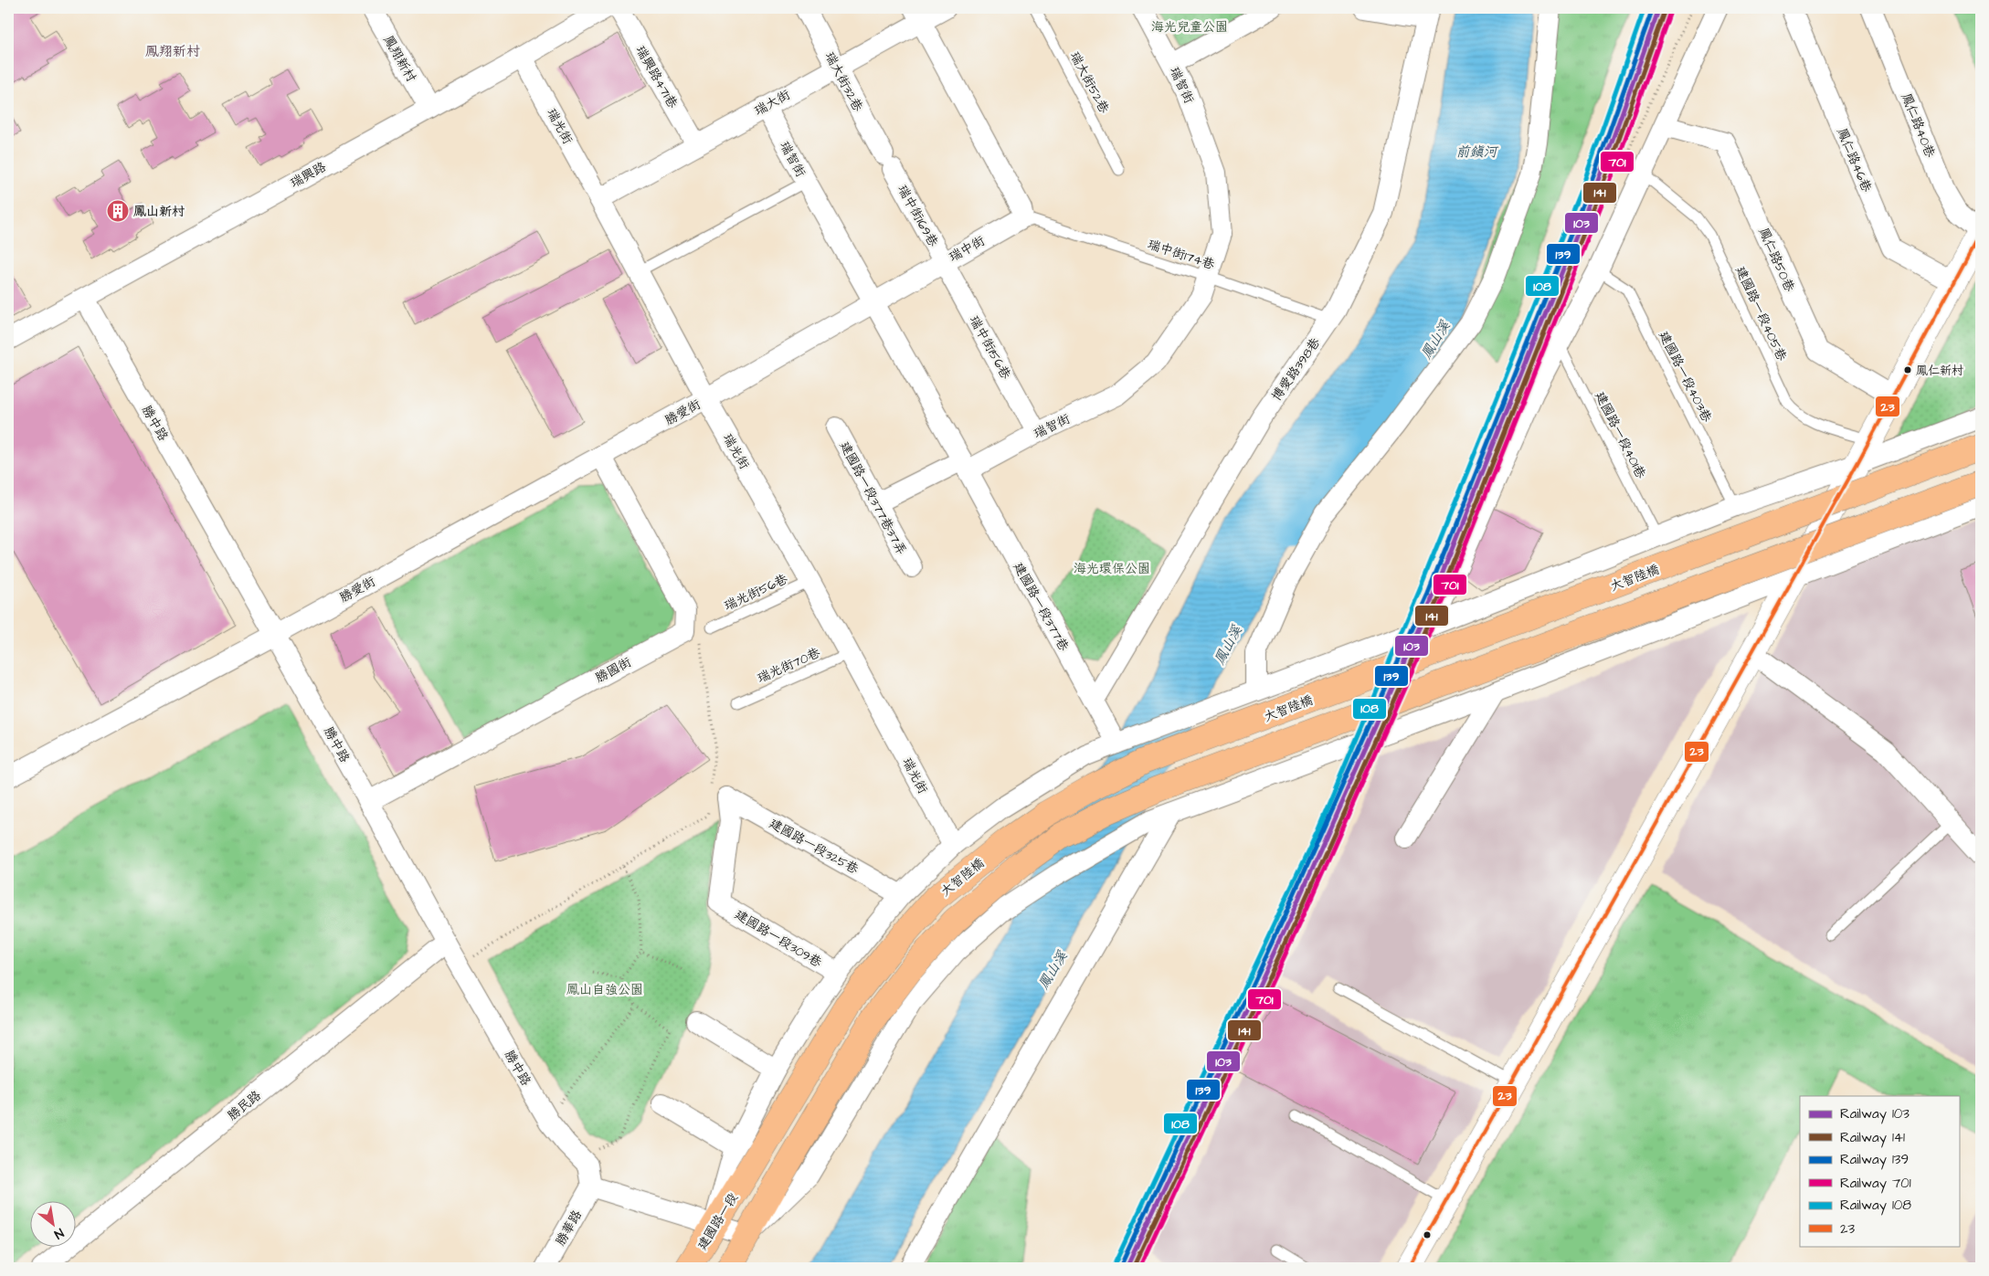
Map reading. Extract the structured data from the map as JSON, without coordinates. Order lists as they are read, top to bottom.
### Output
{
  "streets": {
    "main road": ["大智陸橋", "建國路一段"],
    "street": [
      "鳳翔新村",
      "瑞興路471巷",
      "瑞大街32巷",
      "瑞智街",
      "瑞大街",
      "鳳仁路40巷",
      "瑞光街",
      "鳳仁路46巷",
      "瑞興路",
      "瑞中街169巷",
      "瑞中街",
      "鳳仁路50巷",
      "瑞中街156巷",
      "博愛路398巷",
      "勝愛街",
      "勝中路",
      "建國路一段377巷37弄",
      "建國路一段377巷",
      "勝國街",
      "建國路一段325巷",
      "建國路一段309巷",
      "勝民路",
      "勝華路"
    ],
    "lane": [
      "瑞大街52巷",
      "瑞中街174巷",
      "建國路一段405巷",
      "建國路一段403巷",
      "建國路一段401巷",
      "瑞光街56巷",
      "瑞光街70巷"
    ]
  },
  "crossings": [
    ["鳳翔新村", "瑞興路"],
    ["瑞興路471巷", "瑞大街"],
    ["瑞大街32巷", "瑞大街"],
    ["瑞大街32巷", "瑞中街169巷"],
    ["瑞智街", "瑞大街"],
    ["瑞智街", "瑞中街"],
    ["瑞智街", "瑞中街174巷"],
    ["瑞智街", "瑞中街156巷"],
    ["瑞智街", "建國路一段377巷"],
    ["瑞大街", "瑞光街"],
    ["瑞光街", "瑞興路"],
    ["瑞光街", "瑞中街"],
    ["瑞光街", "勝愛街"],
    ["瑞光街", "瑞光街56巷"],
    ["瑞光街", "瑞光街70巷"],
    ["瑞興路", "勝中路"],
    ["瑞中街169巷", "瑞中街"],
    ["瑞中街169巷", "瑞中街156巷"],
    ["瑞中街", "瑞中街174巷"],
    ["瑞中街", "瑞中街156巷"],
    ["瑞中街", "勝愛街"],
    ["瑞中街174巷", "博愛路398巷"],
    ["博愛路398巷", "建國路一段377巷"],
    ["勝愛街", "勝中路"],
    ["勝愛街", "勝國街"],
    ["勝中路", "勝國街"],
    ["勝中路", "勝民路"],
    ["勝中路", "勝華路"],
    ["大智陸橋", "建國路一段"],
    ["建國路一段325巷", "建國路一段309巷"]
  ],
  "districts": ["鳳翔新村"],
  "water": ["前鎮河", "鳳山溪"],
  "parks": ["海光兒童公園", "海光環保公園", "鳳山自強公園"],
  "places": {
    "building": ["鳳山新村"],
    "other": ["鳳仁新村"]
  },
  "lines": [
    "rail line 103",
    "rail line 139",
    "rail line 108",
    "rail line 141",
    "rail line 701",
    "transit line 23"
  ],
  "legend": [
    "Railway 103",
    "Railway 141",
    "Railway 139",
    "Railway 701",
    "Railway 108",
    "23"
  ],
  "north": "bottom right"
}
